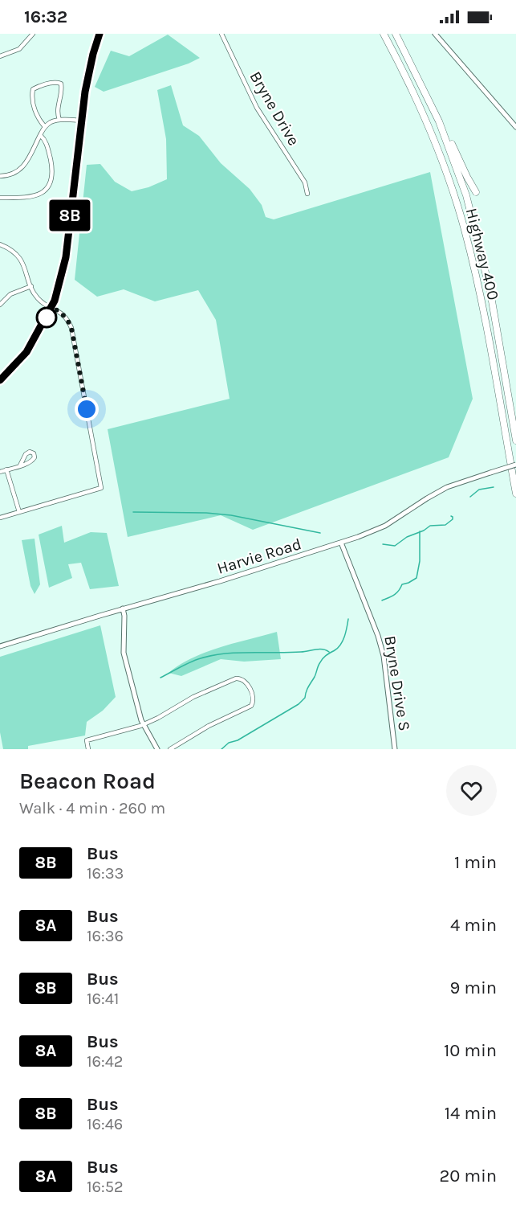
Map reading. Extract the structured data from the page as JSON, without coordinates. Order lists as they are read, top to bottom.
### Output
{
  "streets": {
    "highway": ["Highway 400"],
    "street": ["Bryne Drive", "Harvie Road", "Bryne Drive S"]
  },
  "crossings": [
    ["Harvie Road", "Bryne Drive S"]
  ],
  "lines": ["bus line 8B"],
  "page": {
    "status": "16:32",
    "on_map": "8B",
    "heading": ["Beacon Road", "Walk · 4 min · 260 m"],
    "list": [
      {
        "mark": "8B",
        "name": "Bus",
        "note": "16:33",
        "value": "1 min"
      },
      {
        "mark": "8A",
        "name": "Bus",
        "note": "16:36",
        "value": "4 min"
      },
      {
        "mark": "8B",
        "name": "Bus",
        "note": "16:41",
        "value": "9 min"
      },
      {
        "mark": "8A",
        "name": "Bus",
        "note": "16:42",
        "value": "10 min"
      },
      {
        "mark": "8B",
        "name": "Bus",
        "note": "16:46",
        "value": "14 min"
      },
      {
        "mark": "8A",
        "name": "Bus",
        "note": "16:52",
        "value": "20 min"
      }
    ]
  }
}
